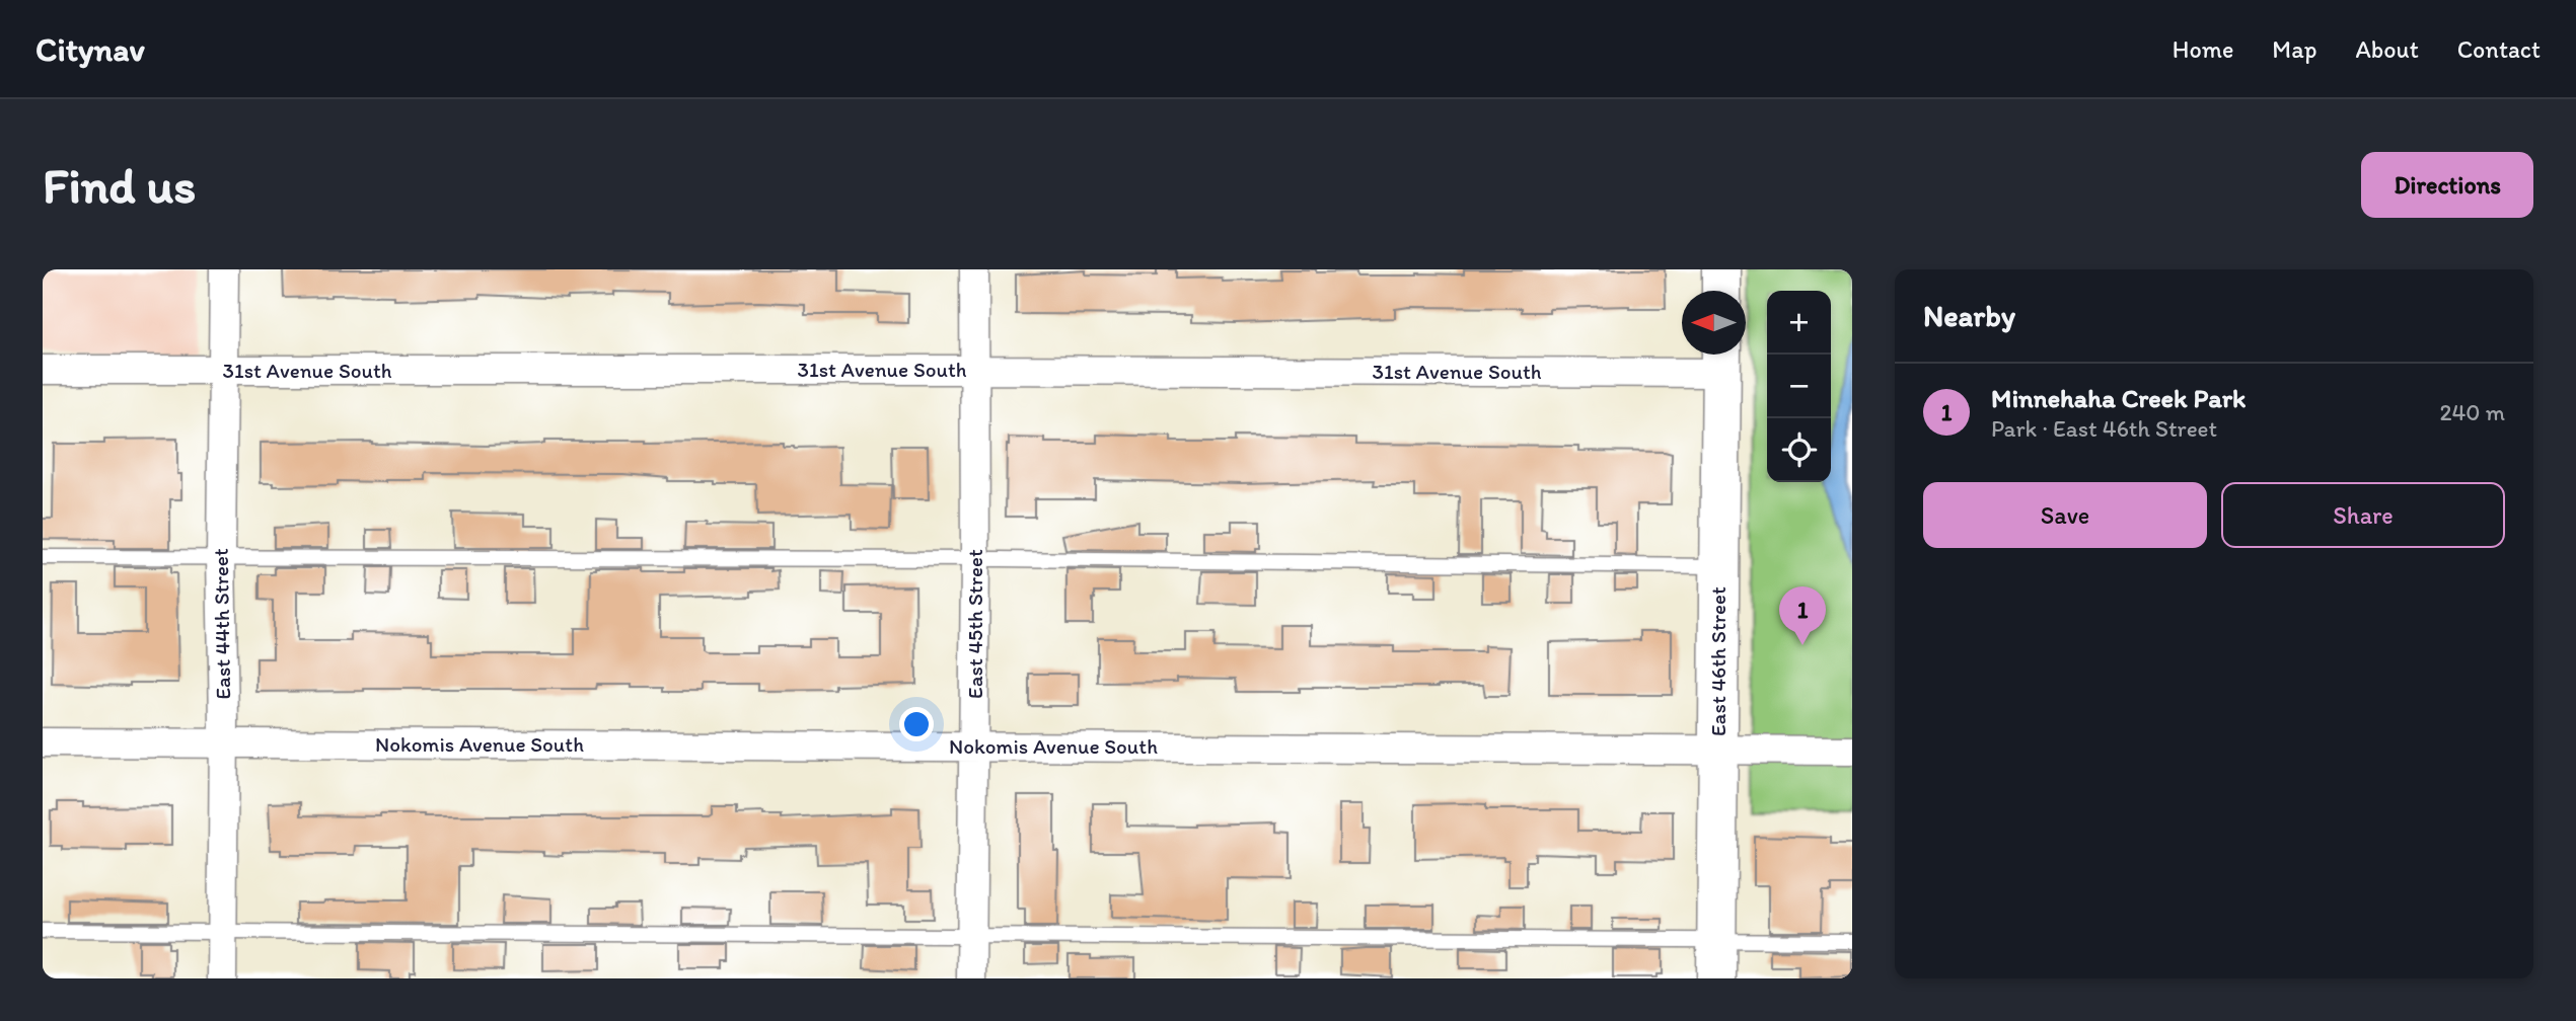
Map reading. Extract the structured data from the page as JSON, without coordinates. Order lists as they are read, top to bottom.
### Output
{
  "streets": {
    "street": [
      "31st Avenue South",
      "East 44th Street",
      "East 45th Street",
      "East 46th Street",
      "Nokomis Avenue South"
    ]
  },
  "crossings": [
    ["31st Avenue South", "East 44th Street"],
    ["31st Avenue South", "East 45th Street"],
    ["31st Avenue South", "East 46th Street"],
    ["East 44th Street", "Nokomis Avenue South"],
    ["East 45th Street", "Nokomis Avenue South"],
    ["East 46th Street", "Nokomis Avenue South"]
  ],
  "north": "left",
  "page": {
    "header": "Citynav",
    "nav": [
      "Home",
      "Map",
      "About",
      "Contact"
    ],
    "buttons": [
      "Directions",
      ["Save", "Share"]
    ],
    "title": "Find us",
    "heading": "Nearby",
    "map_buttons": ["+", "−"],
    "list": [
      {
        "mark": "1",
        "name": "Minnehaha Creek Park",
        "note": "Park · East 46th Street",
        "value": "240 m"
      }
    ],
    "pins": "1"
  }
}
